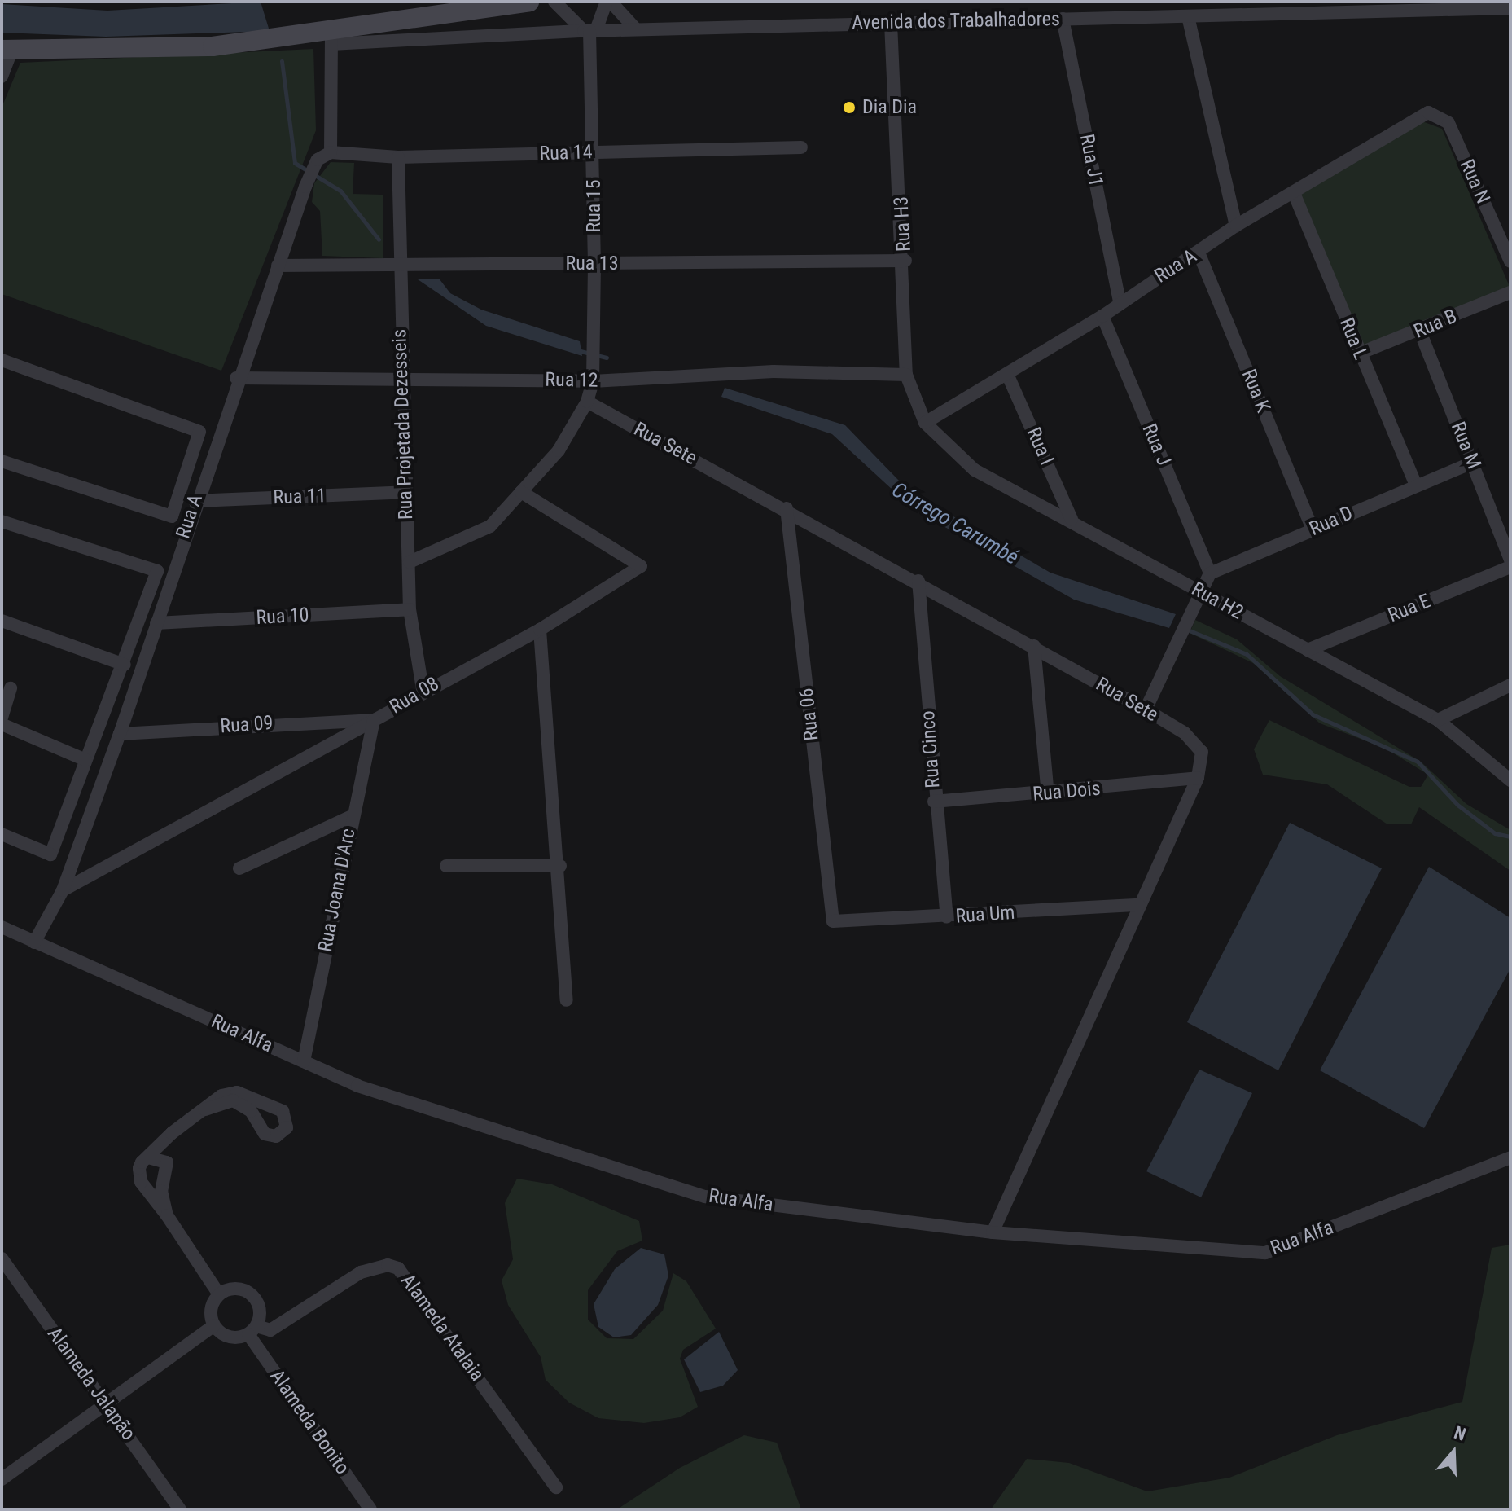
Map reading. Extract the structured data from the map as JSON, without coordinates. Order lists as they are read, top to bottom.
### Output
{
  "streets": {
    "street": [
      "Avenida dos Trabalhadores",
      "Rua 14",
      "Rua J1",
      "Rua N",
      "Rua 15",
      "Rua H3",
      "Rua 13",
      "Rua A",
      "Rua B",
      "Rua L",
      "Rua 12",
      "Rua K",
      "Rua Projetada Dezesseis",
      "Rua Sete",
      "Rua J",
      "Rua M",
      "Rua I",
      "Rua 11",
      "Rua D",
      "Rua H2",
      "Rua E",
      "Rua 10",
      "Rua 08",
      "Rua 06",
      "Rua 09",
      "Rua Cinco",
      "Rua Dois",
      "Rua Joana D'Arc",
      "Rua Um",
      "Rua Alfa",
      "Alameda Atalaia",
      "Alameda Jalapão",
      "Alameda Bonito"
    ]
  },
  "crossings": [
    ["Avenida dos Trabalhadores", "Rua J1"],
    ["Avenida dos Trabalhadores", "Rua 15"],
    ["Avenida dos Trabalhadores", "Rua H3"],
    ["Rua 14", "Rua 15"],
    ["Rua 14", "Rua A"],
    ["Rua 14", "Rua Projetada Dezesseis"],
    ["Rua J1", "Rua A"],
    ["Rua N", "Rua A"],
    ["Rua 15", "Rua 13"],
    ["Rua 15", "Rua 12"],
    ["Rua H3", "Rua 13"],
    ["Rua H3", "Rua A"],
    ["Rua H3", "Rua 12"],
    ["Rua H3", "Rua H2"],
    ["Rua 13", "Rua A"],
    ["Rua 13", "Rua Projetada Dezesseis"],
    ["Rua A", "Rua L"],
    ["Rua A", "Rua 12"],
    ["Rua A", "Rua K"],
    ["Rua A", "Rua J"],
    ["Rua A", "Rua I"],
    ["Rua A", "Rua 11"],
    ["Rua A", "Rua H2"],
    ["Rua A", "Rua 10"],
    ["Rua A", "Rua 08"],
    ["Rua A", "Rua 09"],
    ["Rua A", "Rua Alfa"],
    ["Rua B", "Rua L"],
    ["Rua B", "Rua M"],
    ["Rua L", "Rua D"],
    ["Rua 12", "Rua Projetada Dezesseis"],
    ["Rua K", "Rua D"],
    ["Rua Projetada Dezesseis", "Rua 11"],
    ["Rua Projetada Dezesseis", "Rua 10"],
    ["Rua Projetada Dezesseis", "Rua 08"],
    ["Rua Sete", "Rua 06"],
    ["Rua Sete", "Rua Cinco"],
    ["Rua Sete", "Rua Dois"],
    ["Rua Sete", "Rua Um"],
    ["Rua Sete", "Rua Alfa"],
    ["Rua J", "Rua D"],
    ["Rua M", "Rua D"],
    ["Rua I", "Rua H2"],
    ["Rua H2", "Rua E"],
    ["Rua 08", "Rua 09"],
    ["Rua 08", "Rua Joana D'Arc"],
    ["Rua 06", "Rua Um"],
    ["Rua 09", "Rua Joana D'Arc"],
    ["Rua Cinco", "Rua Dois"],
    ["Rua Cinco", "Rua Um"],
    ["Rua Joana D'Arc", "Rua Alfa"],
    ["Alameda Atalaia", "Alameda Bonito"]
  ],
  "water": ["Córrego Carumbé"],
  "places": ["Dia Dia"],
  "north": "top"
}
